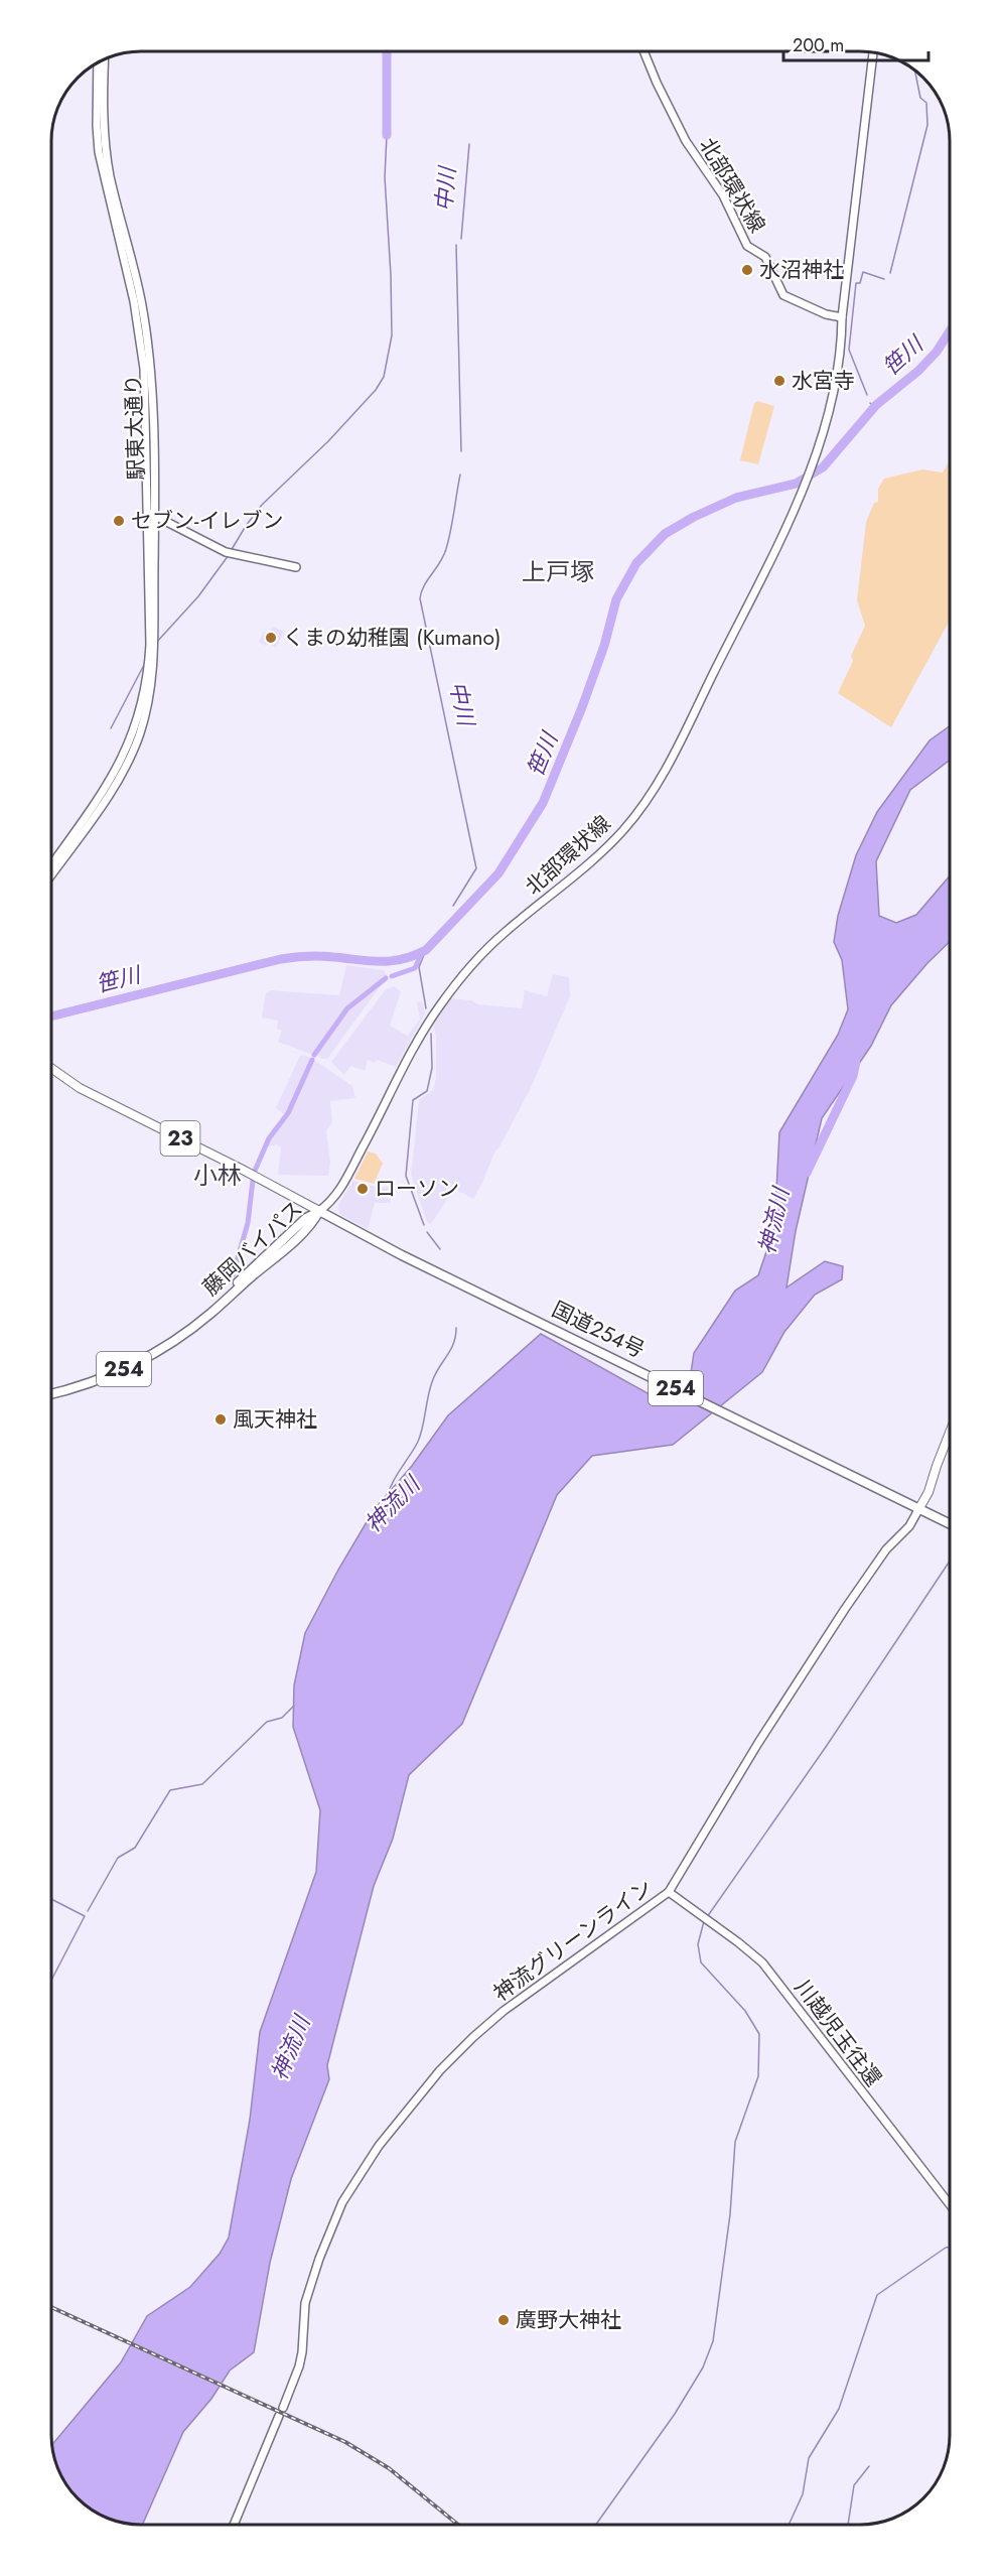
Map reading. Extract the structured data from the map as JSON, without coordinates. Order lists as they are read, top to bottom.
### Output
{
  "streets": {
    "highway": ["藤岡バイパス", "国道254号", "254"],
    "main road": ["23"],
    "street": [
      "北部環状線",
      "駅東大通り",
      "神流グリーンライン",
      "川越児玉往還"
    ]
  },
  "crossings": [
    ["北部環状線", "23"],
    ["北部環状線", "藤岡バイパス"],
    ["北部環状線", "国道254号"],
    ["23", "藤岡バイパス"],
    ["23", "国道254号"],
    ["藤岡バイパス", "国道254号"],
    ["国道254号", "神流グリーンライン"],
    ["神流グリーンライン", "川越児玉往還"]
  ],
  "districts": ["上戸塚", "小林"],
  "water": ["中川", "笹川", "神流川"],
  "places": [
    "水沼神社",
    "水宮寺",
    "セブン-イレブン",
    "くまの幼稚園 (Kumano)",
    "ローソン",
    "風天神社",
    "廣野大神社"
  ],
  "scale_bar": "200 m"
}
